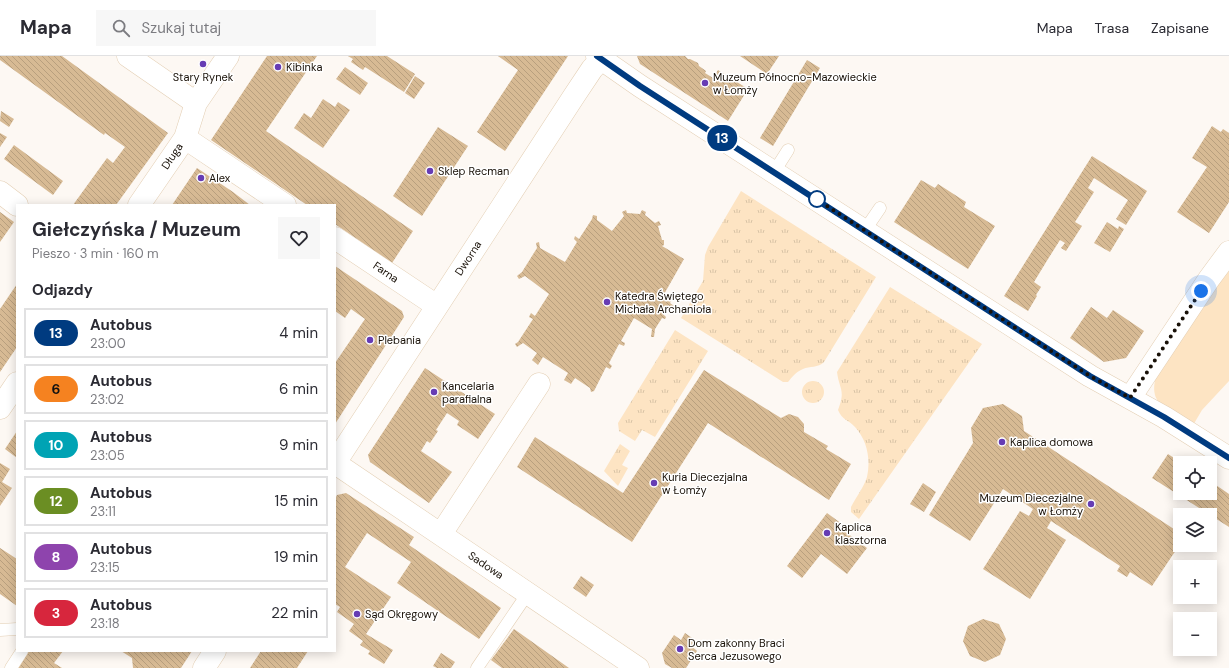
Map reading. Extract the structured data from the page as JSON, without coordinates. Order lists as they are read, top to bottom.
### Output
{
  "streets": {
    "street": [
      "Długa",
      "Dworna",
      "Farna",
      "Sadowa"
    ]
  },
  "crossings": [
    ["Dworna", "Farna"]
  ],
  "places": [
    "Stary Rynek",
    "Kibinka",
    "Muzeum Północno-Mazowieckie w Łomży",
    "Sklep Recman",
    "Alex",
    "Katedra Świętego Michała Archanioła",
    "Plebania",
    "Kancelaria parafialna",
    "Kaplica domowa",
    "Kuria Diecezjalna w Łomży",
    "Muzeum Diecezjalne w Łomży",
    "Kaplica klasztorna",
    "Sąd Okręgowy",
    "Dom zakonny Braci Serca Jezusowego"
  ],
  "lines": ["bus line 13"],
  "page": {
    "header": "Mapa",
    "search": "Szukaj tutaj",
    "nav": ["Mapa", "Trasa", "Zapisane"],
    "on_map": "13",
    "heading": [
      ["Giełczyńska / Muzeum", "Pieszo · 3 min · 160 m"],
      "Odjazdy"
    ],
    "list": [
      {
        "mark": "13",
        "name": "Autobus",
        "note": "23:00",
        "value": "4 min"
      },
      {
        "mark": "6",
        "name": "Autobus",
        "note": "23:02",
        "value": "6 min"
      },
      {
        "mark": "10",
        "name": "Autobus",
        "note": "23:05",
        "value": "9 min"
      },
      {
        "mark": "12",
        "name": "Autobus",
        "note": "23:11",
        "value": "15 min"
      },
      {
        "mark": "8",
        "name": "Autobus",
        "note": "23:15",
        "value": "19 min"
      },
      {
        "mark": "3",
        "name": "Autobus",
        "note": "23:18",
        "value": "22 min"
      }
    ],
    "map_buttons": ["+", "−"]
  }
}
